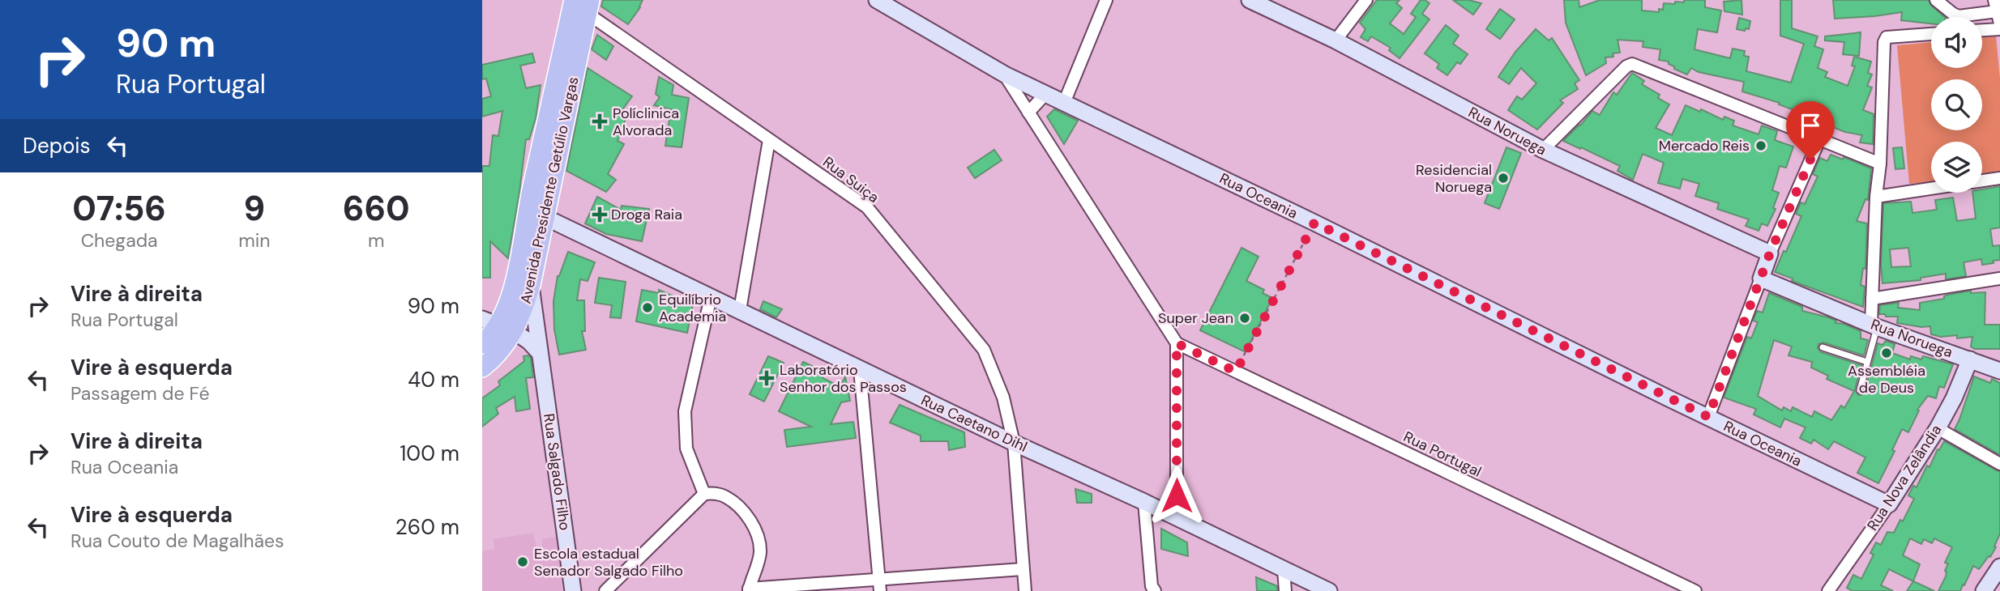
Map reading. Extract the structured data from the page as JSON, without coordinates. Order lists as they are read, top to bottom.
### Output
{
  "streets": {
    "main road": ["Avenida Presidente Getúlio Vargas"],
    "street": [
      "Rua Noruega",
      "Rua Suiça",
      "Rua Oceania",
      "Rua Caetano Dihl",
      "Rua Portugal",
      "Rua Salgado Filho",
      "Rua Nova Zelândia"
    ]
  },
  "crossings": [
    ["Rua Noruega", "Rua Nova Zelândia"],
    ["Rua Suiça", "Avenida Presidente Getúlio Vargas"],
    ["Rua Suiça", "Rua Caetano Dihl"],
    ["Avenida Presidente Getúlio Vargas", "Rua Caetano Dihl"],
    ["Avenida Presidente Getúlio Vargas", "Rua Salgado Filho"],
    ["Rua Oceania", "Rua Nova Zelândia"]
  ],
  "places": {
    "health": ["Políclinica Alvorada", "Droga Raia", "Laboratório Senhor dos Passos"],
    "other": [
      "Mercado Reis",
      "Residencial Noruega",
      "Equilíbrio Academia",
      "Super Jean",
      "Assembléia de Deus",
      "Escola estadual Senador Salgado Filho"
    ]
  },
  "page": {
    "turn": ["90 m", "Rua Portugal"],
    "then": "Depois",
    "eta": [
      "07:56",
      "Chegada",
      "9",
      "min",
      "660",
      "m"
    ],
    "list": [
      {
        "name": "Vire à direita",
        "note": "Rua Portugal",
        "value": "90 m"
      },
      {
        "name": "Vire à esquerda",
        "note": "Passagem de Fé",
        "value": "40 m"
      },
      {
        "name": "Vire à direita",
        "note": "Rua Oceania",
        "value": "100 m"
      },
      {
        "name": "Vire à esquerda",
        "note": "Rua Couto de Magalhães",
        "value": "260 m"
      }
    ]
  }
}
